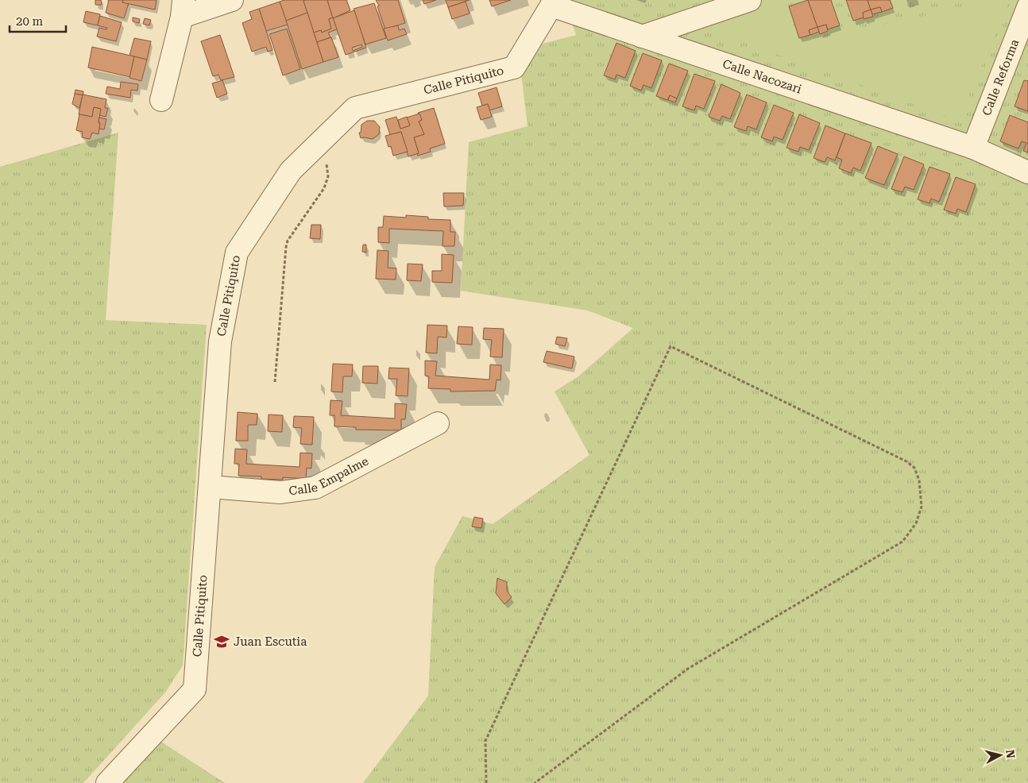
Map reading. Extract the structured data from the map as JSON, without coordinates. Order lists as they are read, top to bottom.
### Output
{
  "streets": {
    "street": [
      "Calle Nacozari",
      "Calle Reforma",
      "Calle Pitiquito",
      "Calle Empalme"
    ]
  },
  "crossings": [
    ["Calle Nacozari", "Calle Reforma"],
    ["Calle Nacozari", "Calle Pitiquito"],
    ["Calle Pitiquito", "Calle Empalme"]
  ],
  "places": {
    "school or university": ["Juan Escutia"]
  },
  "scale_bar": "20 m",
  "north": "right"
}
